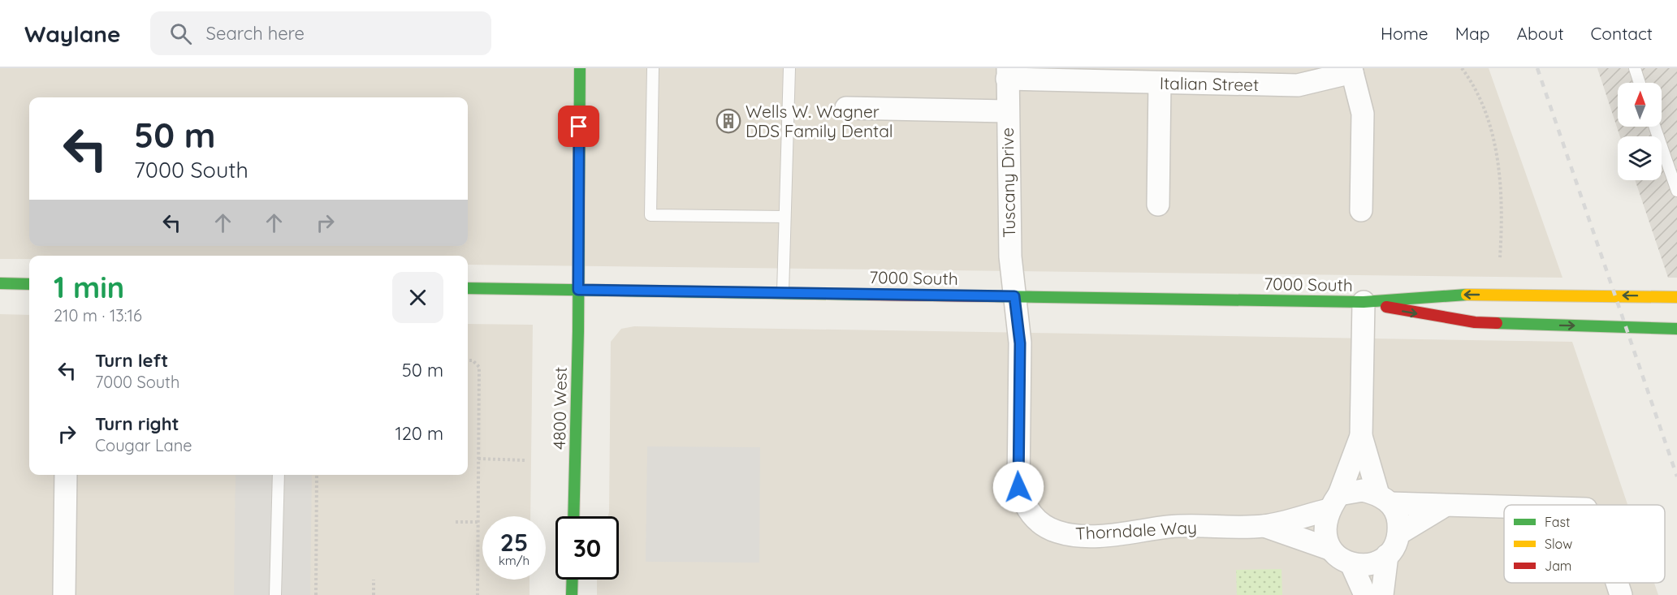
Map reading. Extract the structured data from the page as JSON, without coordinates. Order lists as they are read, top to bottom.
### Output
{
  "streets": {
    "street": [
      "Italian Street",
      "Tuscany Drive",
      "7000 South",
      "4800 West",
      "Thorndale Way"
    ]
  },
  "crossings": [
    ["Italian Street", "Tuscany Drive"],
    ["Tuscany Drive", "7000 South"],
    ["Tuscany Drive", "Thorndale Way"],
    ["7000 South", "4800 West"],
    ["7000 South", "Thorndale Way"]
  ],
  "places": {
    "building": ["Wells W. Wagner DDS Family Dental"]
  },
  "legend": ["Fast", "Slow", "Jam"],
  "north": "top",
  "page": {
    "header": "Waylane",
    "search": "Search here",
    "nav": [
      "Home",
      "Map",
      "About",
      "Contact"
    ],
    "turn": ["50 m", "7000 South"],
    "heading": ["1 min", "210 m · 13:16"],
    "list": [
      {
        "name": "Turn left",
        "note": "7000 South",
        "value": "50 m"
      },
      {
        "name": "Turn right",
        "note": "Cougar Lane",
        "value": "120 m"
      }
    ],
    "speed": "25 km/h",
    "limit": "30"
  }
}
